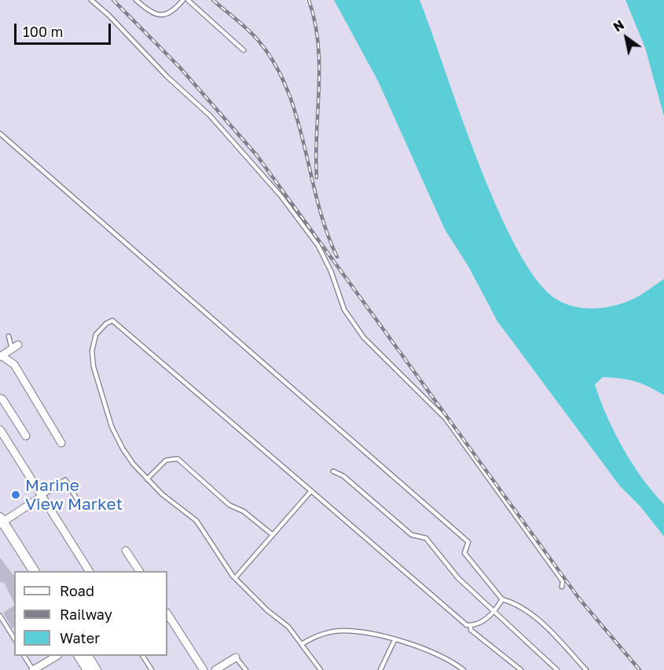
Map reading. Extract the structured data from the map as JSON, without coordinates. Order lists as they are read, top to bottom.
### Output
{
  "places": ["Marine View Market"],
  "legend": ["Road", "Railway", "Water"],
  "scale_bar": "100 m",
  "north": "top left"
}
